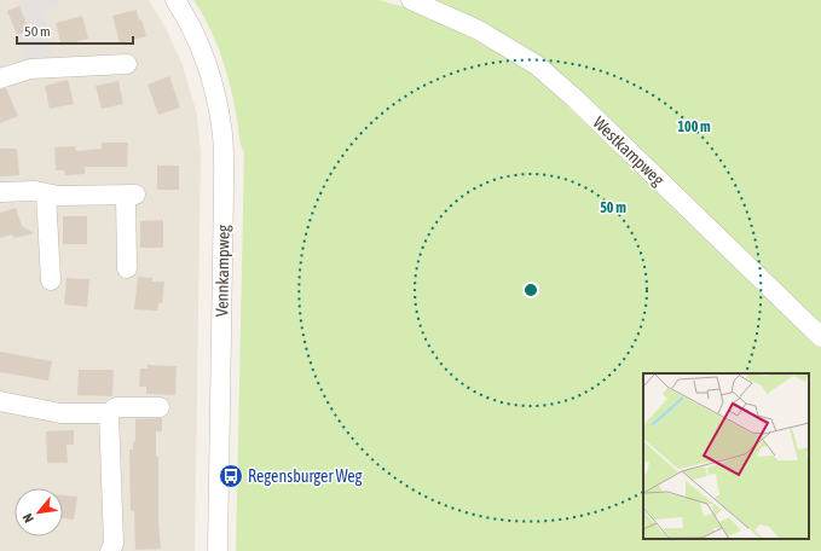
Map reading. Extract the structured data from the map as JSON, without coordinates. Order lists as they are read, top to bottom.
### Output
{
  "streets": {
    "street": ["Westkampweg", "Vennkampweg"]
  },
  "places": {
    "bus stop": ["Regensburger Weg"]
  },
  "scale_bar": "50 m",
  "north": "bottom left",
  "rings": ["100 m", "50 m"]
}
